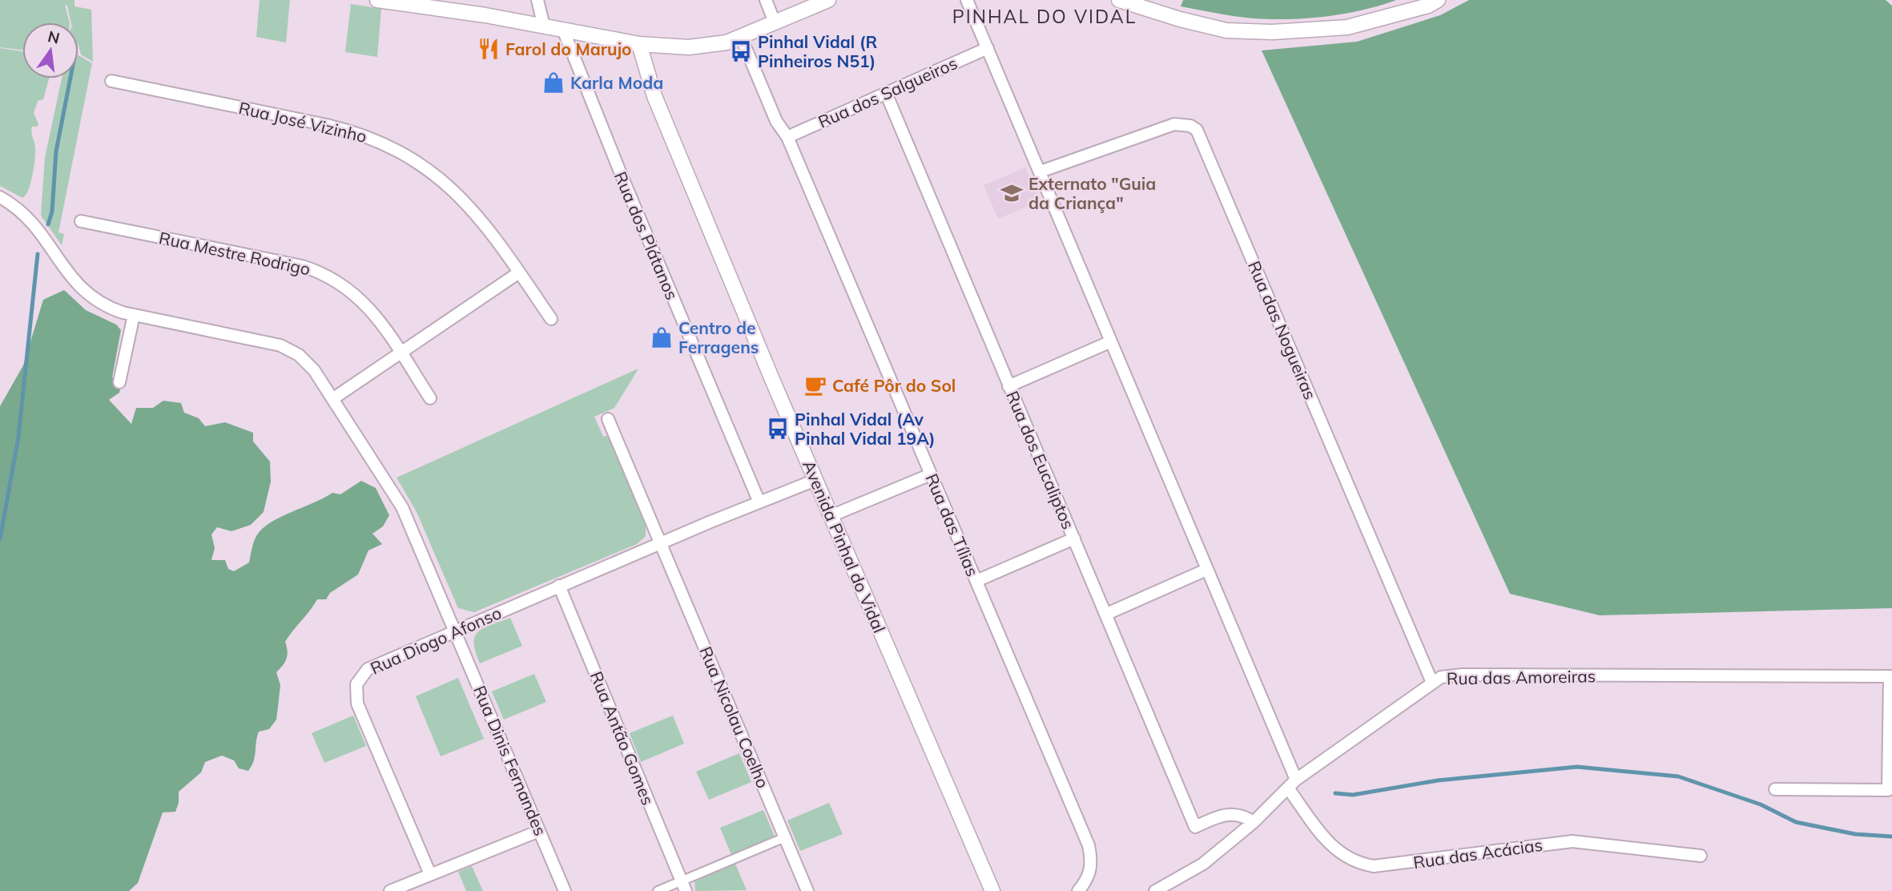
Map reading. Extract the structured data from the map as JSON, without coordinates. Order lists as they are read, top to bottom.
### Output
{
  "streets": {
    "street": [
      "Rua dos Salgueiros",
      "Rua José Vizinho",
      "Rua dos Plátanos",
      "Rua Mestre Rodrigo",
      "Rua das Nogueiras",
      "Rua dos Eucaliptos",
      "Rua das Tílias",
      "Avenida Pinhal do Vidal",
      "Rua Diogo Afonso",
      "Rua das Amoreiras",
      "Rua Nicolau Coelho",
      "Rua Antão Gomes",
      "Rua Dinis Fernandes",
      "Rua das Acácias"
    ]
  },
  "crossings": [
    ["Rua dos Salgueiros", "Rua dos Eucaliptos"],
    ["Rua dos Salgueiros", "Rua das Tílias"],
    ["Rua dos Salgueiros", "Rua das Acácias"],
    ["Rua dos Plátanos", "Rua Diogo Afonso"],
    ["Rua das Nogueiras", "Rua das Amoreiras"],
    ["Rua das Nogueiras", "Rua das Acácias"],
    ["Rua dos Eucaliptos", "Rua das Amoreiras"],
    ["Avenida Pinhal do Vidal", "Rua Diogo Afonso"],
    ["Rua Diogo Afonso", "Rua Nicolau Coelho"],
    ["Rua Diogo Afonso", "Rua Antão Gomes"],
    ["Rua Diogo Afonso", "Rua Dinis Fernandes"],
    ["Rua das Amoreiras", "Rua das Acácias"]
  ],
  "districts": ["PINHAL DO VIDAL"],
  "places": {
    "restaurant": ["Farol do Marujo"],
    "bus stop": ["Pinhal Vidal (R Pinheiros N51)", "Pinhal Vidal (Av Pinhal Vidal 19A)"],
    "shop": ["Karla Moda", "Centro de Ferragens"],
    "school or university": ["Externato \"Guia da Criança\""],
    "cafe": ["Café Pôr do Sol"]
  },
  "north": "top"
}
